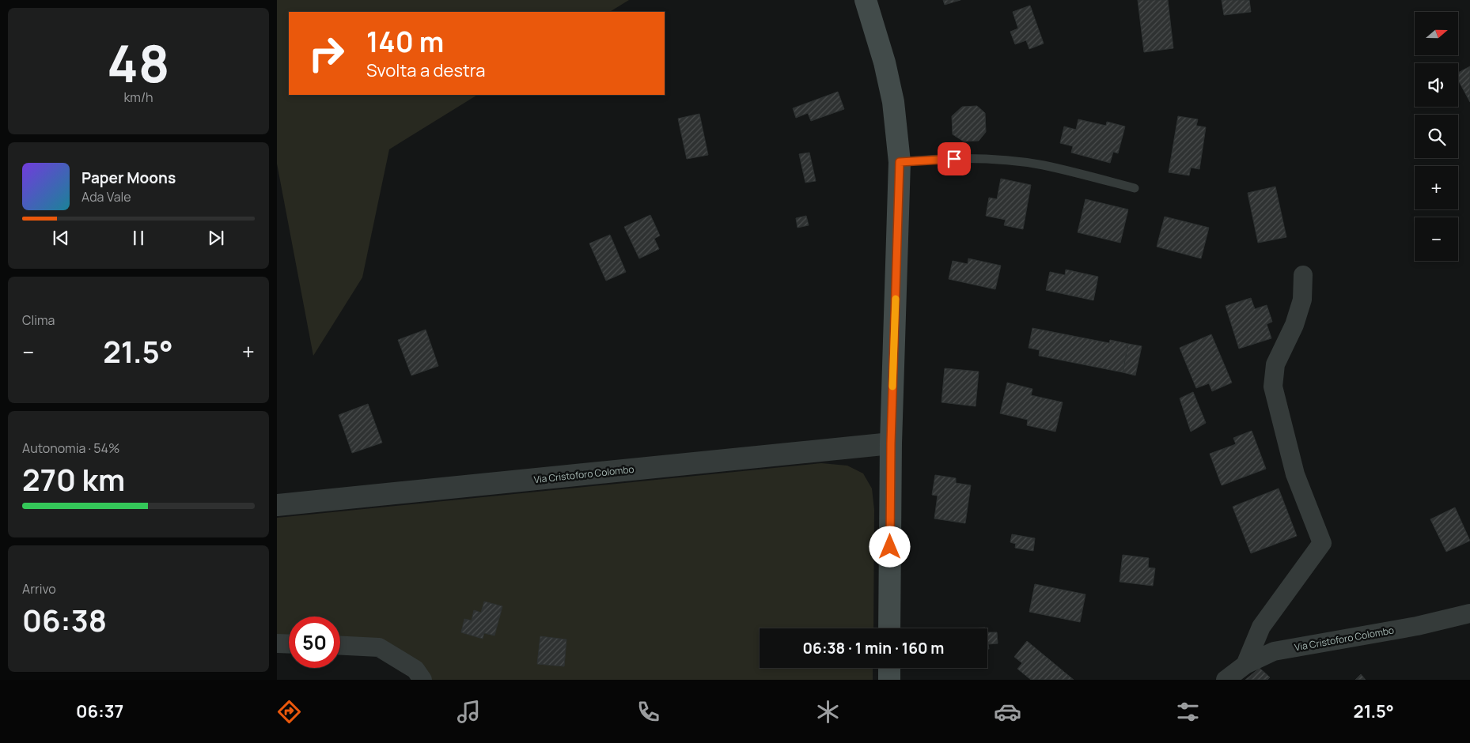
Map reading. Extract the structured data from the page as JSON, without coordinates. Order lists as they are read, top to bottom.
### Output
{
  "streets": {
    "street": ["Via Cristoforo Colombo"]
  },
  "north": "right",
  "page": {
    "tile": [
      ["48", "km/h"],
      "Clima",
      ["Autonomia · 54%", "270 km"],
      ["Arrivo", "06:38"]
    ],
    "map_buttons": ["+", "−"],
    "turn": ["140 m", "Svolta a destra"],
    "song": ["Paper Moons", "Ada Vale"],
    "heat": ["−", "21.5°", "+"],
    "limit": "50",
    "trip": "06:38 · 1 min · 160 m",
    "tabs": ["06:37", "21.5°"]
  }
}
